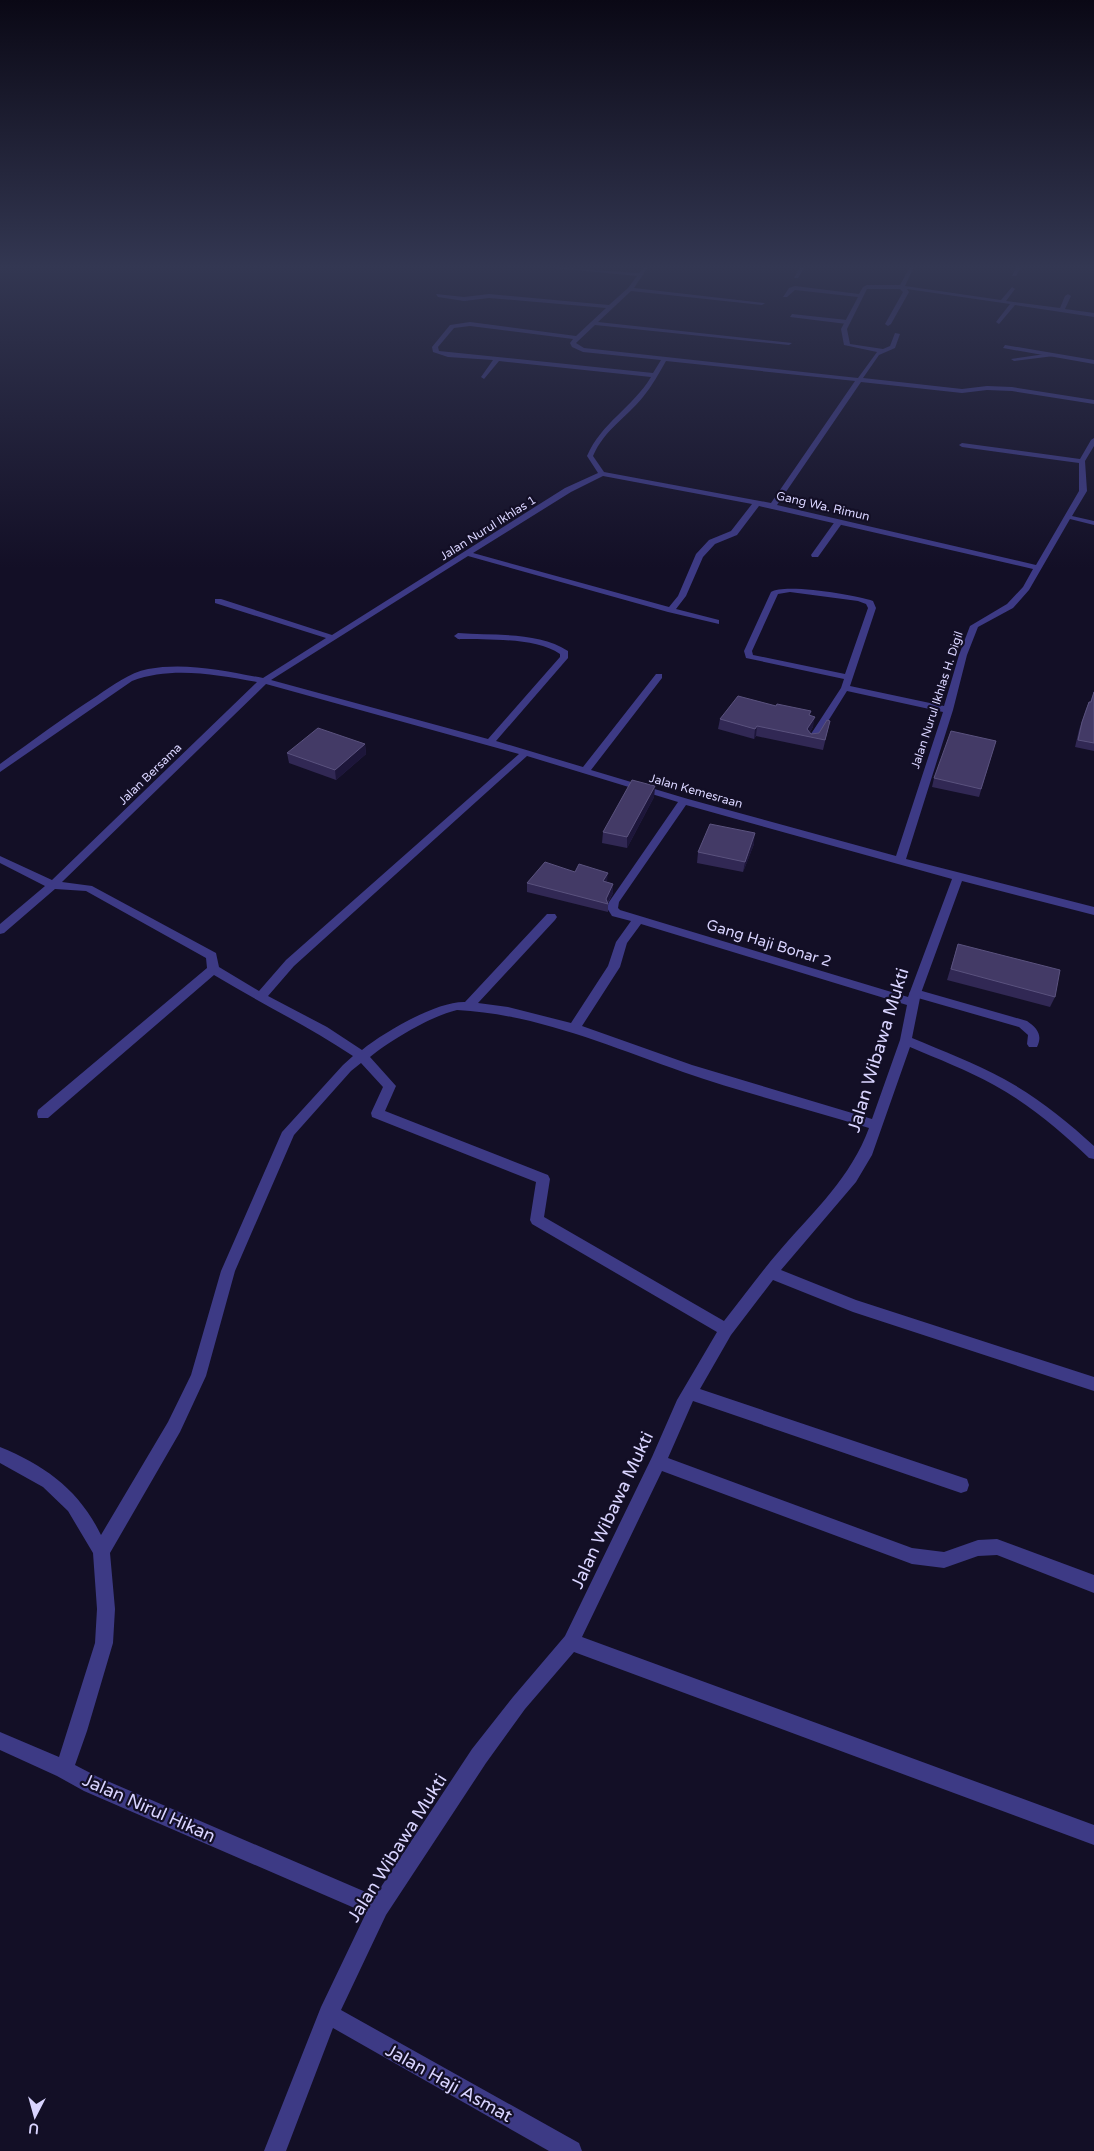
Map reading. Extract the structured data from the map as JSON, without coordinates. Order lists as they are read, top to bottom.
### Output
{
  "streets": {
    "street": [
      "Gang Wa. Rimun",
      "Jalan Nurul Ikhlas 1",
      "Jalan Nurul Ikhlas H. Digil",
      "Jalan Bersama",
      "Jalan Kemesraan",
      "Gang Haji Bonar 2",
      "Jalan Wibawa Mukti",
      "Jalan Nirul Hikan",
      "Jalan Haji Asmat"
    ]
  },
  "crossings": [
    ["Gang Wa. Rimun", "Jalan Nurul Ikhlas 1"],
    ["Gang Wa. Rimun", "Jalan Nurul Ikhlas H. Digil"],
    ["Jalan Nurul Ikhlas 1", "Jalan Bersama"],
    ["Jalan Nurul Ikhlas 1", "Jalan Kemesraan"],
    ["Jalan Nurul Ikhlas H. Digil", "Jalan Kemesraan"],
    ["Jalan Bersama", "Jalan Kemesraan"],
    ["Jalan Kemesraan", "Gang Haji Bonar 2"],
    ["Jalan Kemesraan", "Jalan Wibawa Mukti"],
    ["Gang Haji Bonar 2", "Jalan Wibawa Mukti"],
    ["Jalan Wibawa Mukti", "Jalan Nirul Hikan"],
    ["Jalan Wibawa Mukti", "Jalan Haji Asmat"]
  ],
  "north": "bottom"
}
